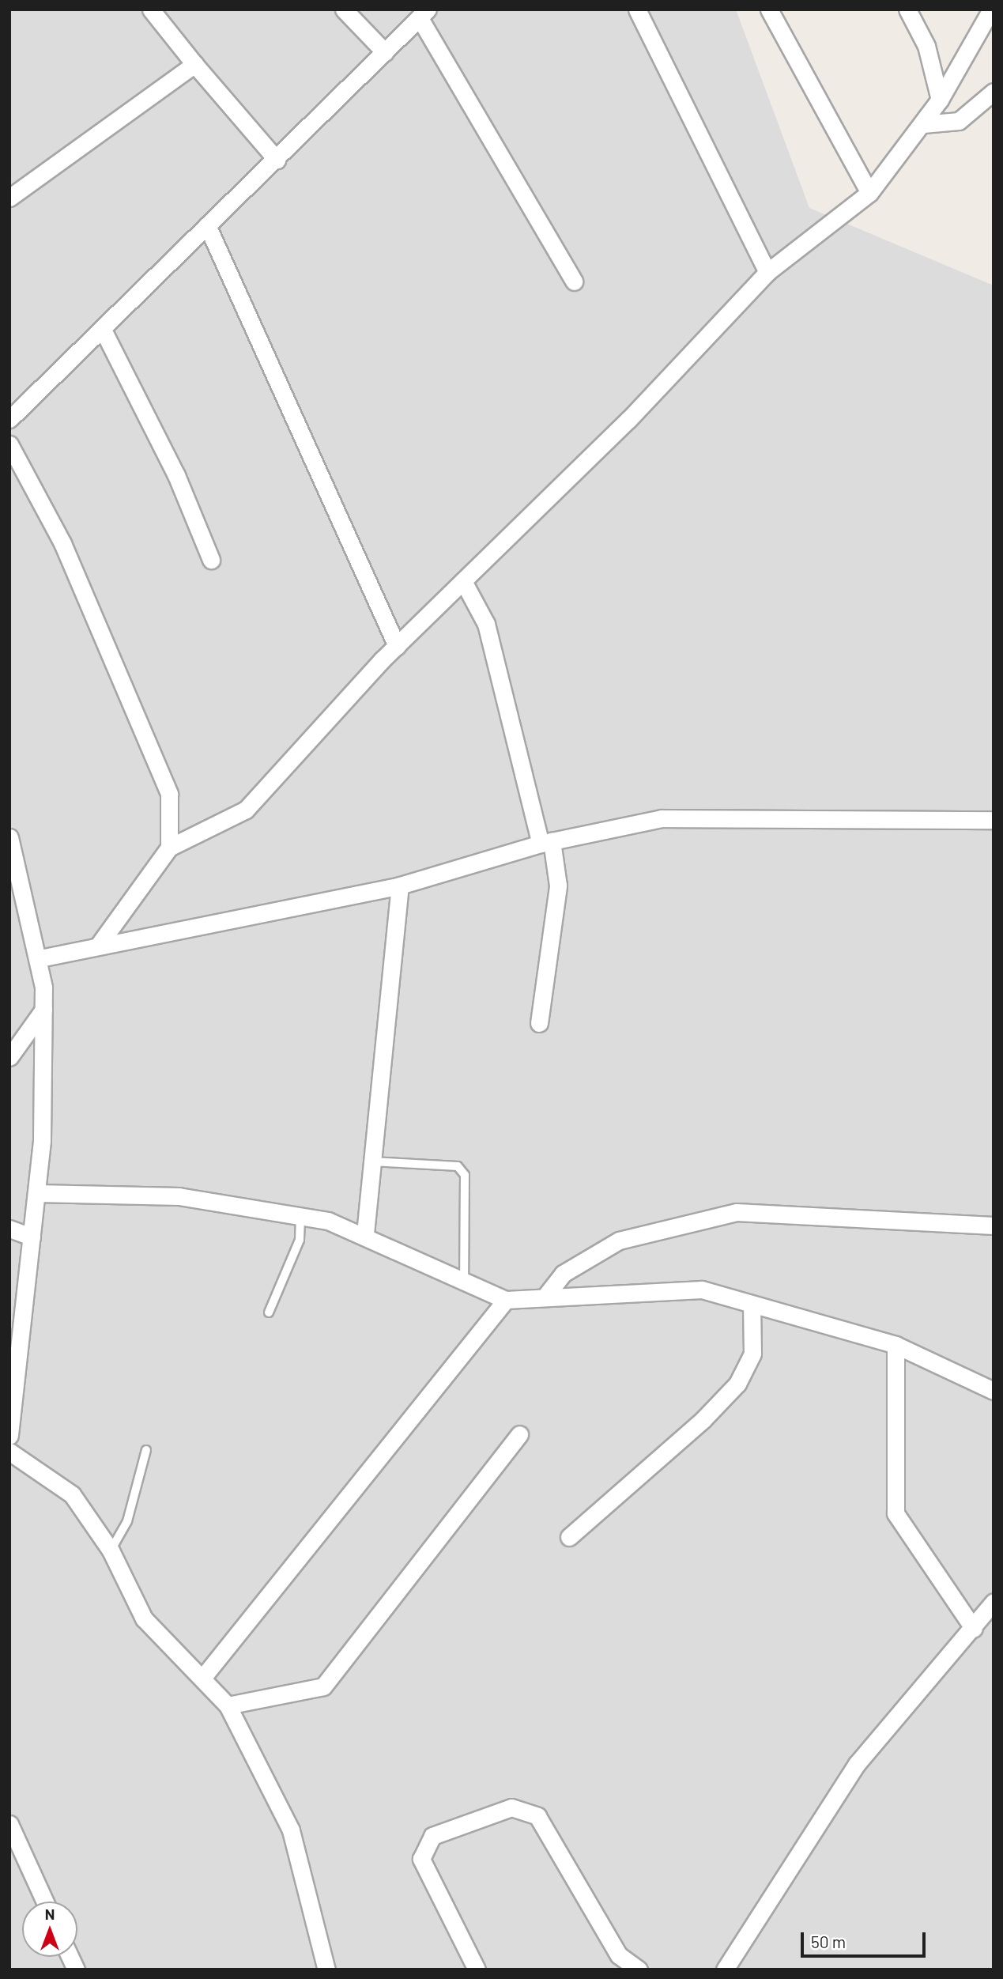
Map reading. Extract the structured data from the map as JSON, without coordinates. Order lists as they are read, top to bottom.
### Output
{
  "scale_bar": "50 m",
  "north": "top"
}
